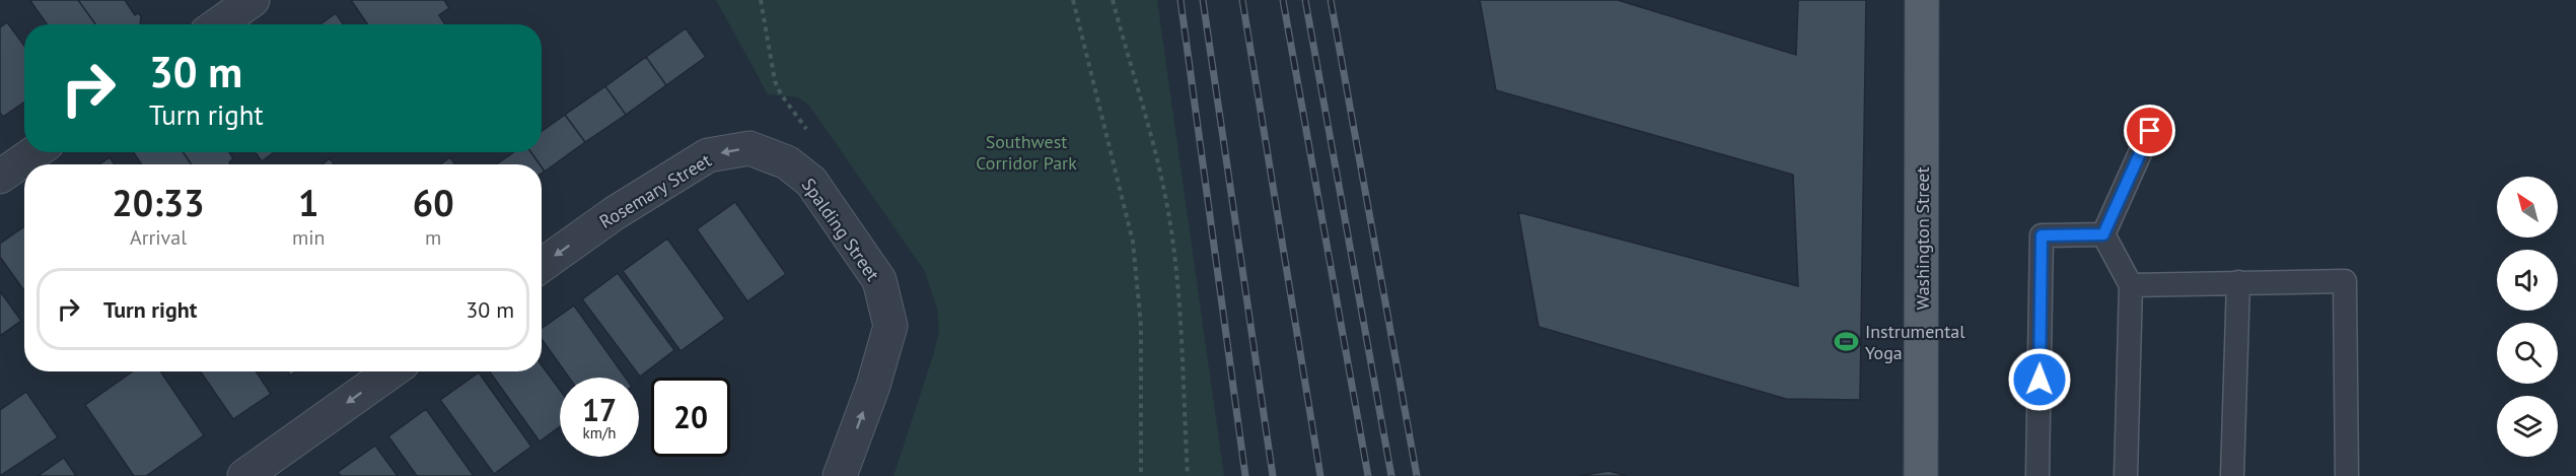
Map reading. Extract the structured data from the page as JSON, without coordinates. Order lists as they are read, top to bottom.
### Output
{
  "streets": {
    "main road": ["Washington Street"],
    "street": ["Rosemary Street", "Spalding Street"]
  },
  "crossings": [
    ["Rosemary Street", "Spalding Street"]
  ],
  "one_way": ["Rosemary Street", "Spalding Street"],
  "parks": ["Southwest Corridor Park"],
  "places": {
    "sports": ["Instrumental Yoga"]
  },
  "north": "top left",
  "page": {
    "turn": ["30 m", "Turn right"],
    "eta": [
      "20:33",
      "Arrival",
      "1",
      "min",
      "60",
      "m"
    ],
    "list": [
      {
        "name": "Turn right",
        "value": "30 m"
      }
    ],
    "speed": "17 km/h",
    "limit": "20"
  }
}
